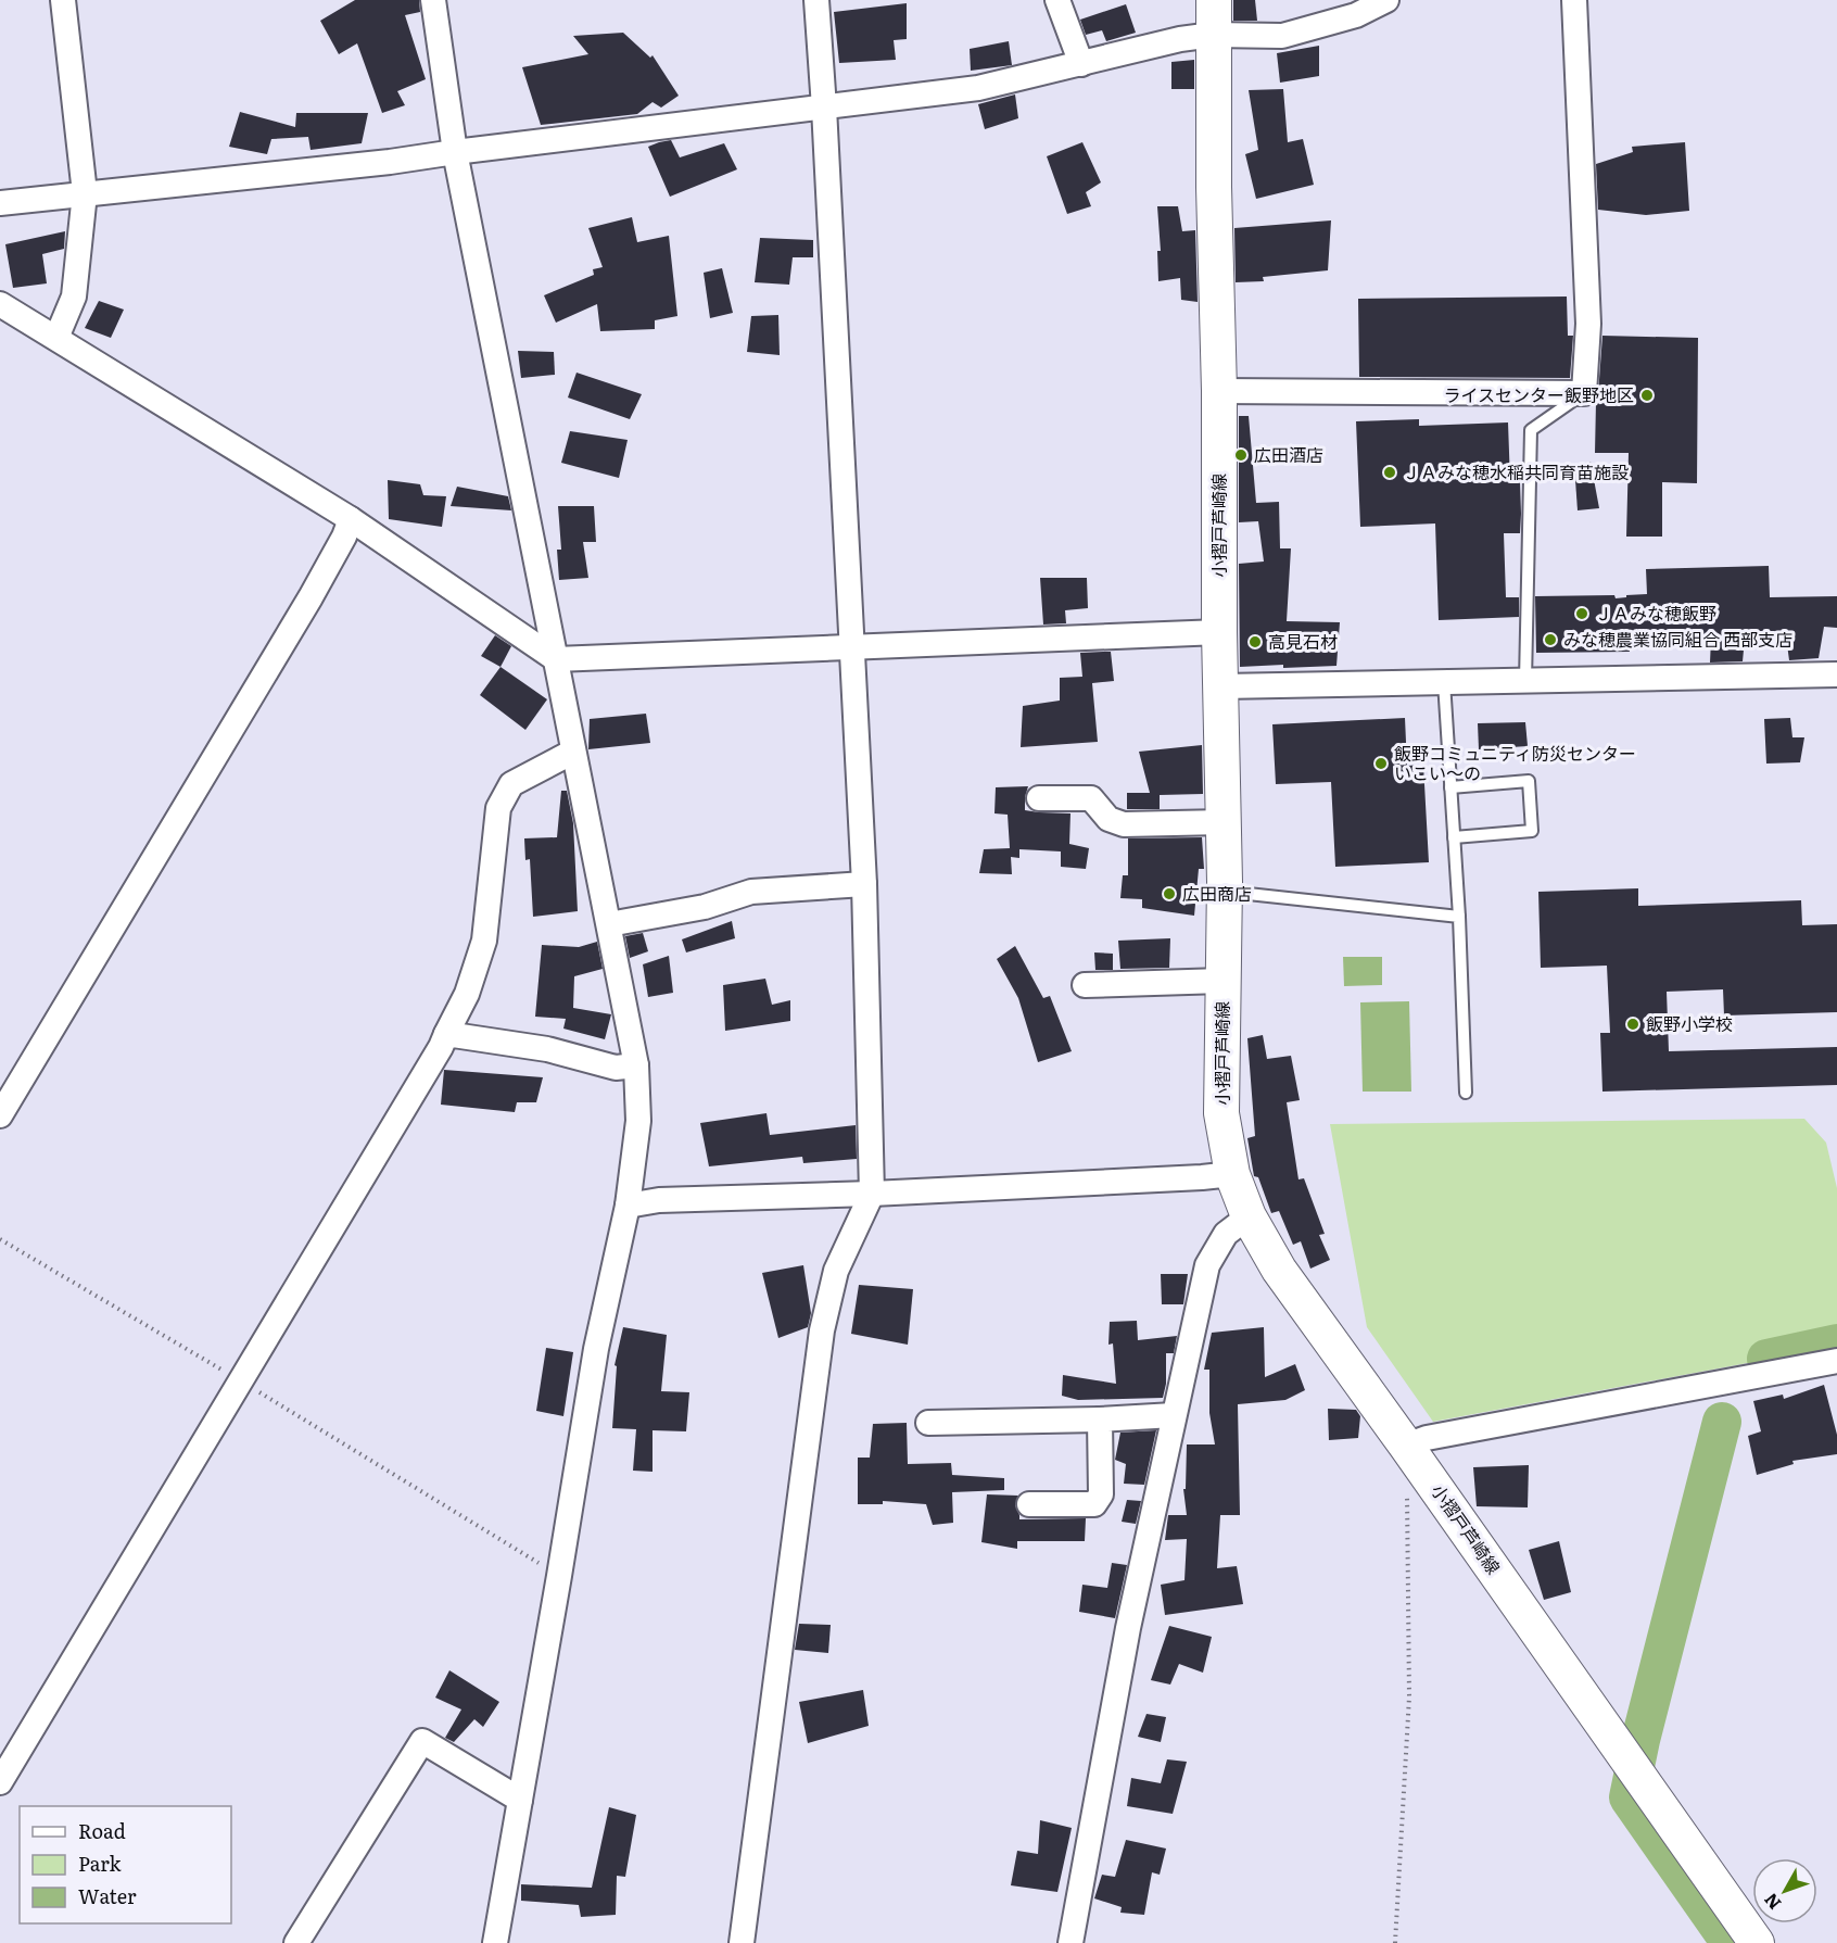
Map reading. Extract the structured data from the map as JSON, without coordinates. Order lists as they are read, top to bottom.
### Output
{
  "streets": {
    "main road": ["小摺戸芦崎線"]
  },
  "places": [
    "ライスセンター飯野地区",
    "広田酒店",
    "ＪＡみな穂水稲共同育苗施設",
    "ＪＡみな穂飯野",
    "みな穂農業協同組合 西部支店",
    "高見石材",
    "飯野コミュニティ防災センター いこい～の",
    "広田商店",
    "飯野小学校"
  ],
  "legend": ["Road", "Park", "Water"],
  "north": "bottom left"
}
